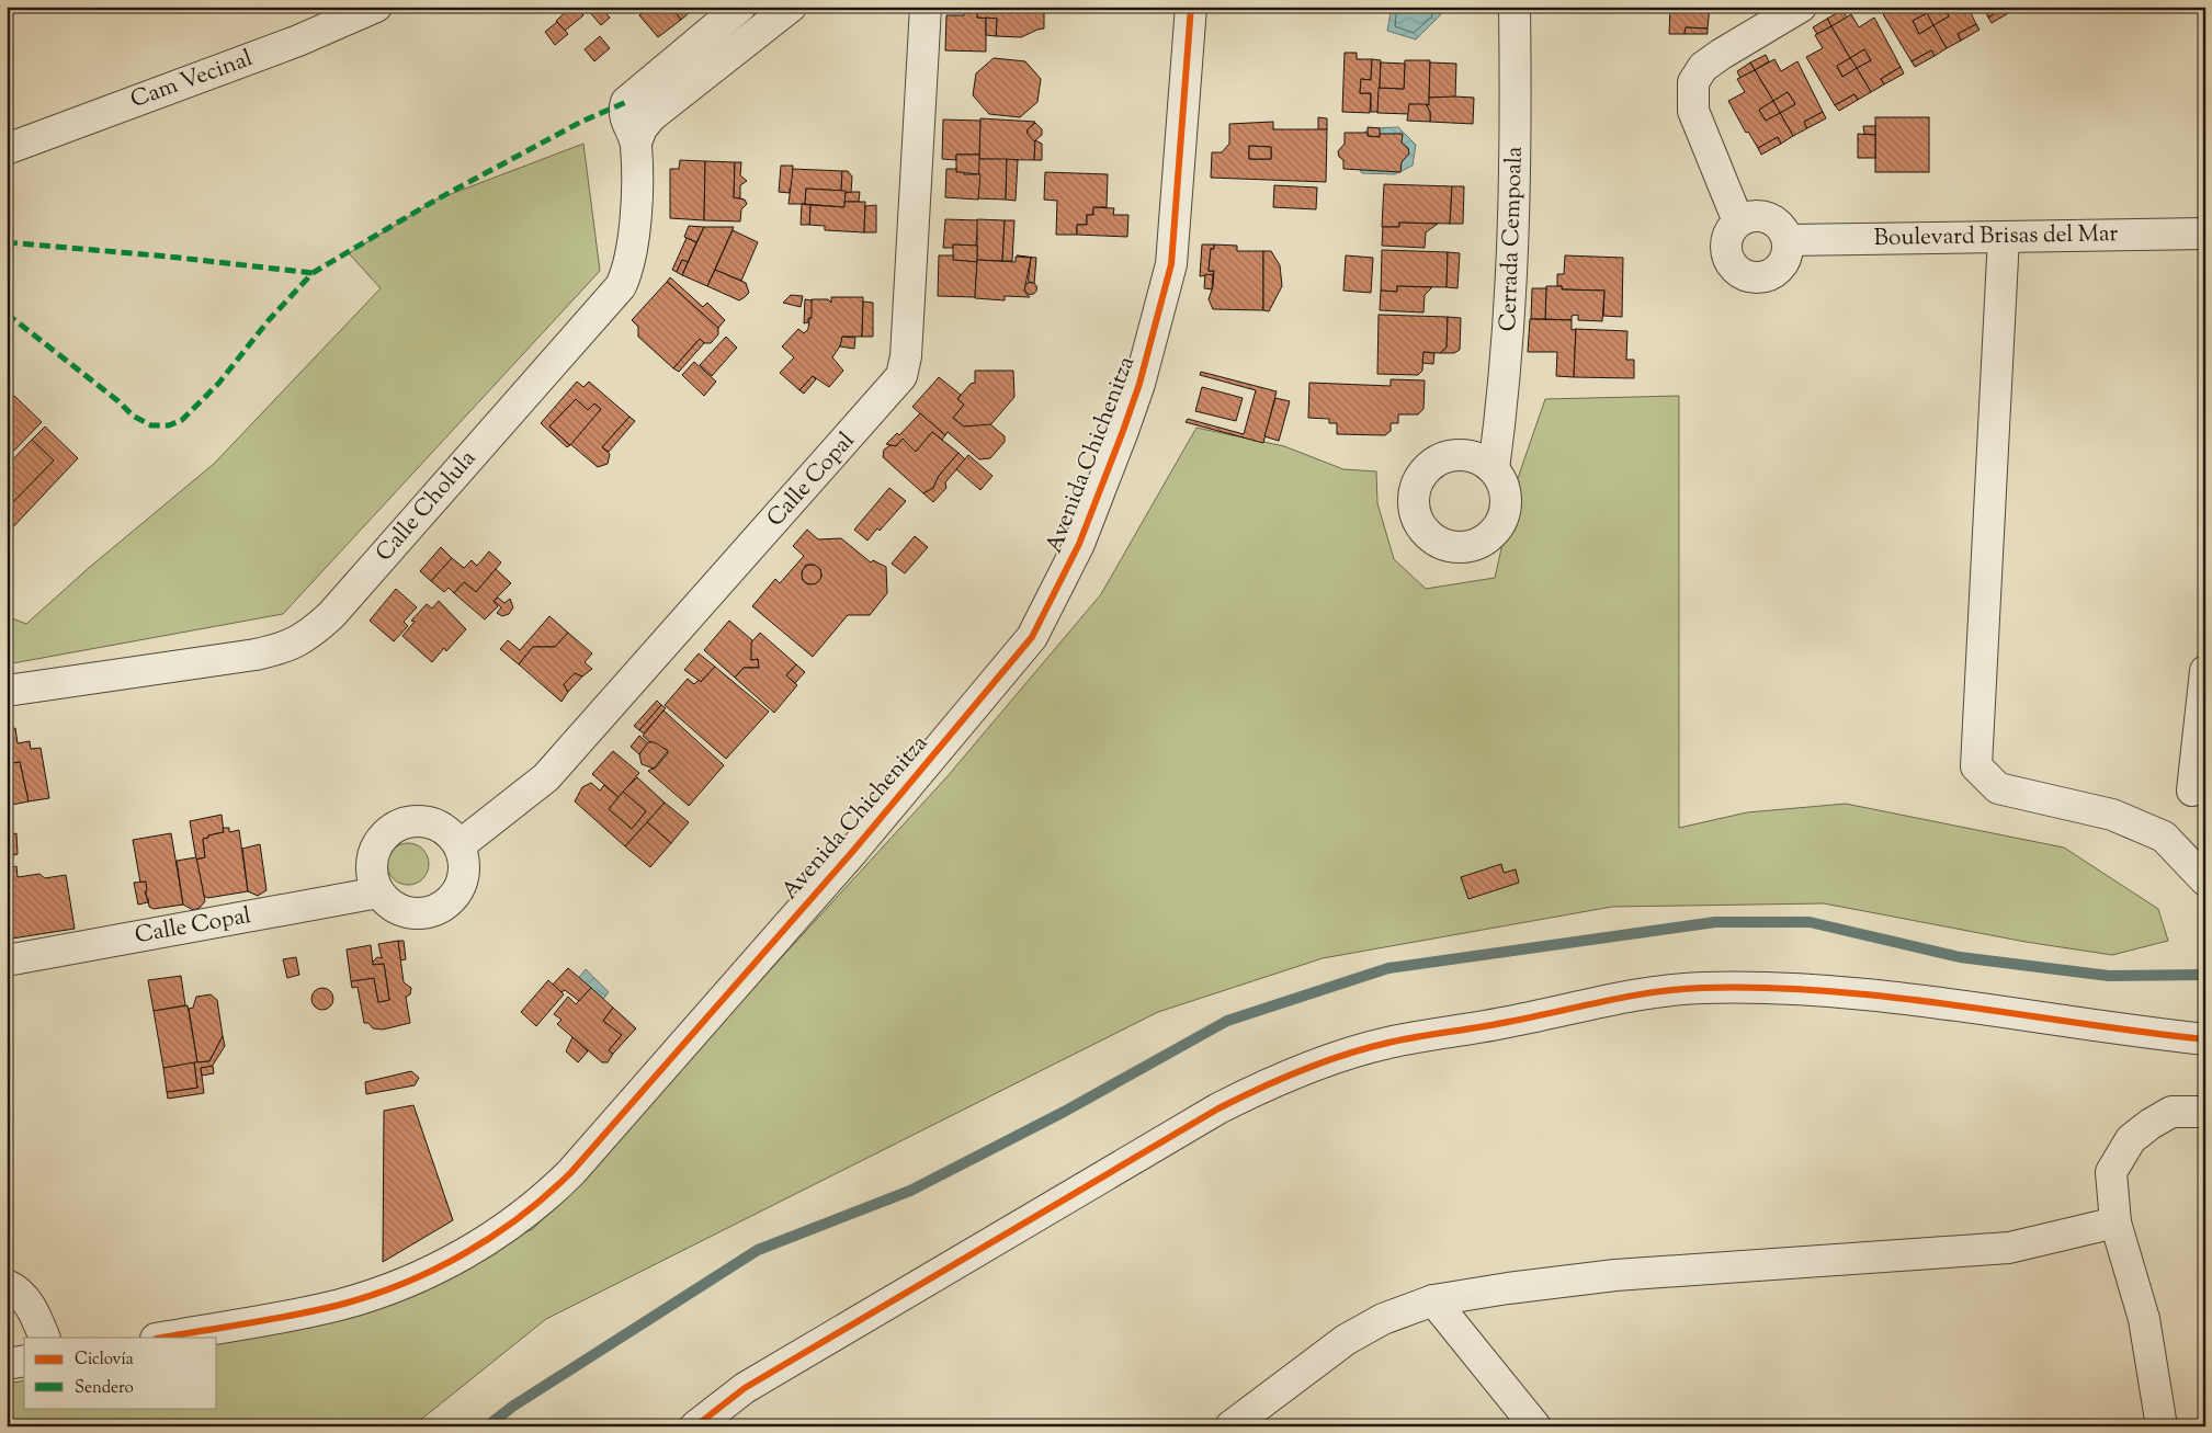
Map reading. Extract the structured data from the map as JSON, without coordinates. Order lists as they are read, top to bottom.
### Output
{
  "streets": {
    "street": [
      "Cam Vecinal",
      "Boulevard Brisas del Mar",
      "Cerrada Cempoala",
      "Avenida Chichenitza",
      "Calle Copal",
      "Calle Cholula"
    ]
  },
  "legend": ["Ciclovía", "Sendero"]
}
